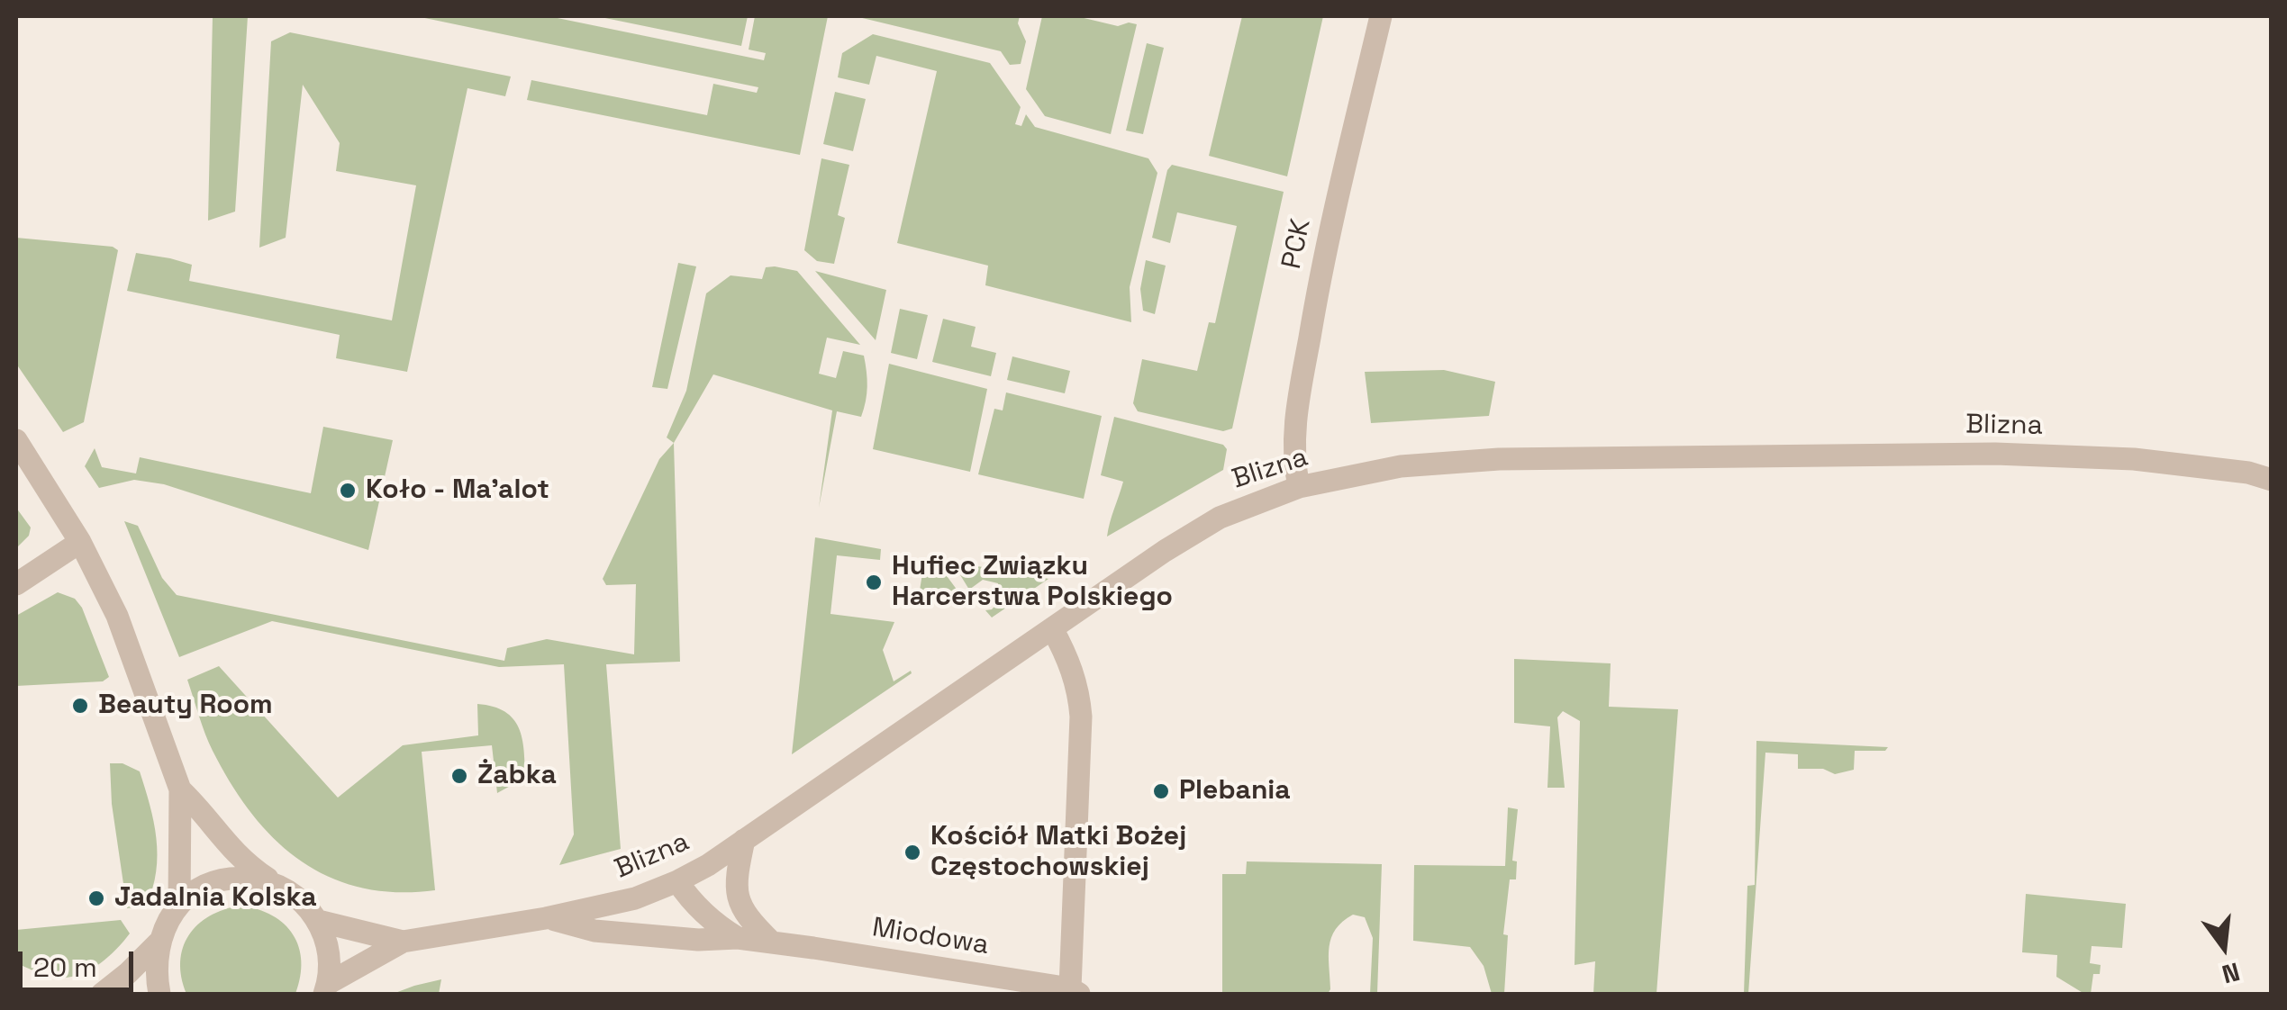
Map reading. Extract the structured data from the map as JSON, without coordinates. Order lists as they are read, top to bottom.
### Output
{
  "streets": {
    "street": ["PCK", "Blizna", "Miodowa"]
  },
  "crossings": [
    ["PCK", "Blizna"],
    ["Blizna", "Miodowa"]
  ],
  "places": [
    "Koło - Ma’alot",
    "Hufiec Związku Harcerstwa Polskiego",
    "Beauty Room",
    "Żabka",
    "Plebania",
    "Kościół Matki Bożej Częstochowskiej",
    "Jadalnia Kolska"
  ],
  "scale_bar": "20 m",
  "north": "bottom"
}
